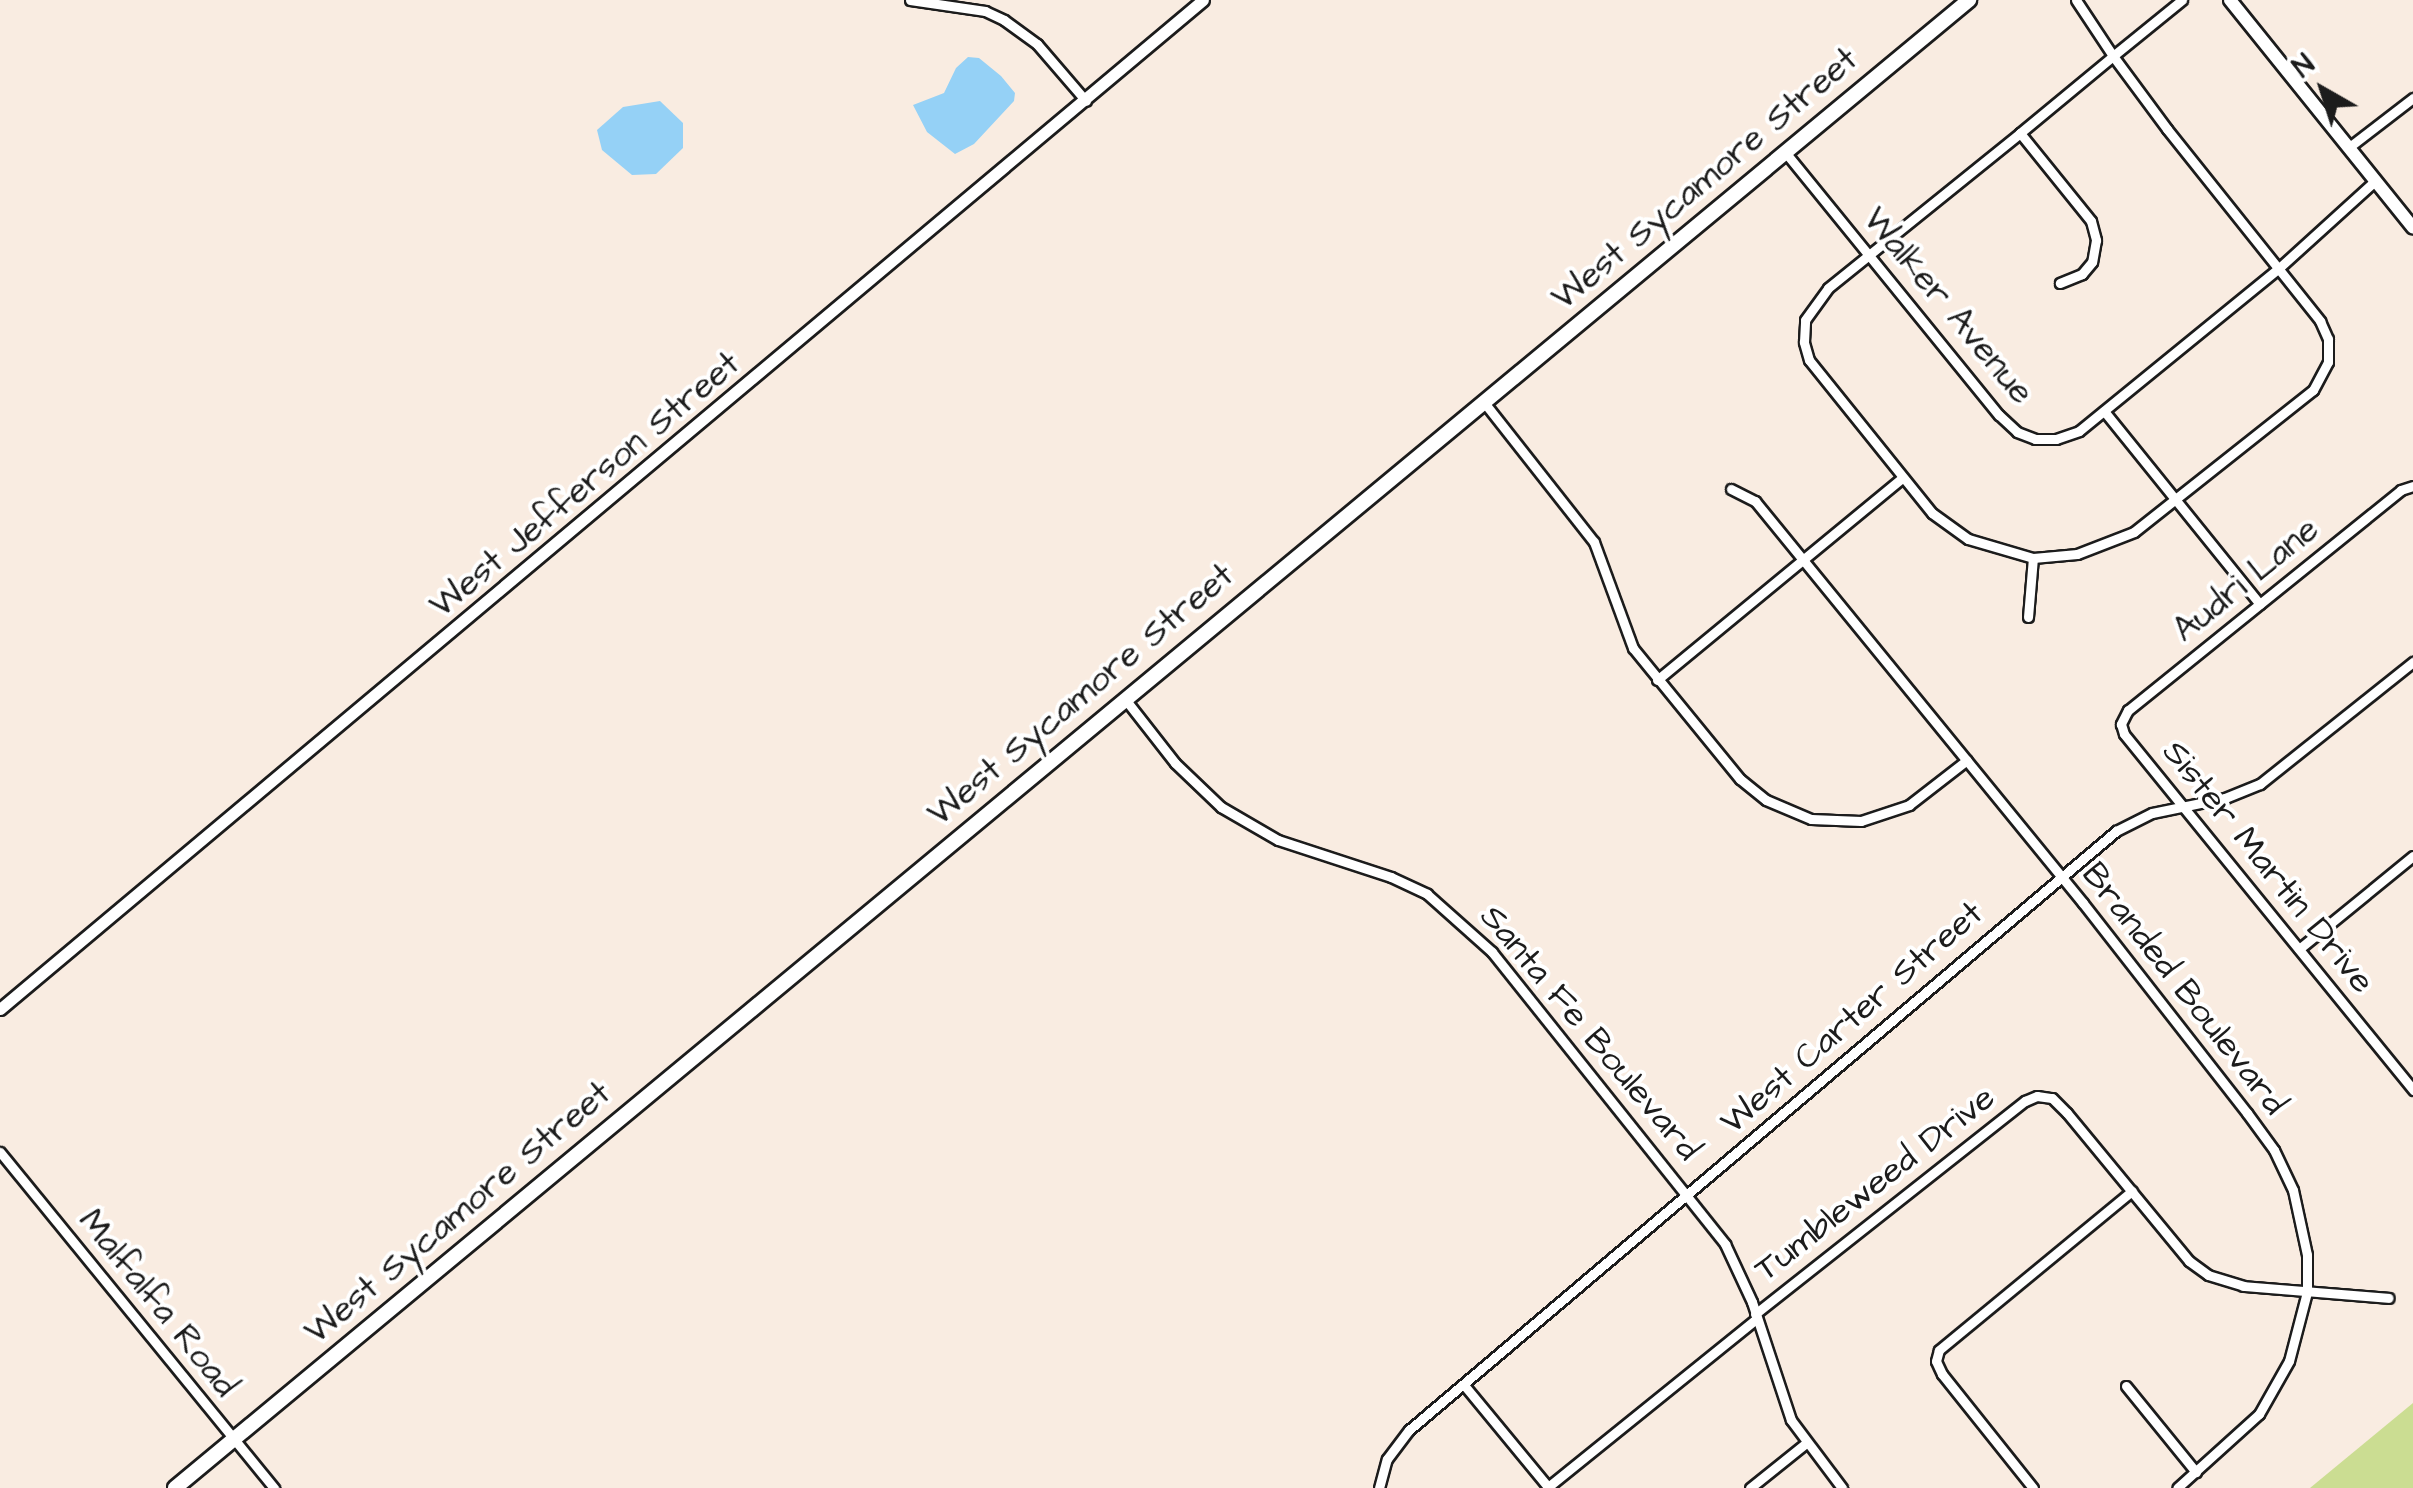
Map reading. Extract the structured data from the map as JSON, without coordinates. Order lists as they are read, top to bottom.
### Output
{
  "streets": {
    "main road": ["West Sycamore Street"],
    "street": [
      "Walker Avenue",
      "West Jefferson Street",
      "Audri Lane",
      "Sister Martin Drive",
      "Branded Boulevard",
      "West Carter Street",
      "Santa Fe Boulevard",
      "Tumbleweed Drive",
      "Malfalfa Road"
    ]
  },
  "crossings": [
    ["West Sycamore Street", "Walker Avenue"],
    ["West Sycamore Street", "Santa Fe Boulevard"],
    ["West Sycamore Street", "Malfalfa Road"],
    ["Audri Lane", "Sister Martin Drive"],
    ["Sister Martin Drive", "West Carter Street"],
    ["Branded Boulevard", "West Carter Street"],
    ["Branded Boulevard", "Tumbleweed Drive"],
    ["West Carter Street", "Santa Fe Boulevard"],
    ["Santa Fe Boulevard", "Tumbleweed Drive"]
  ],
  "north": "top left"
}
